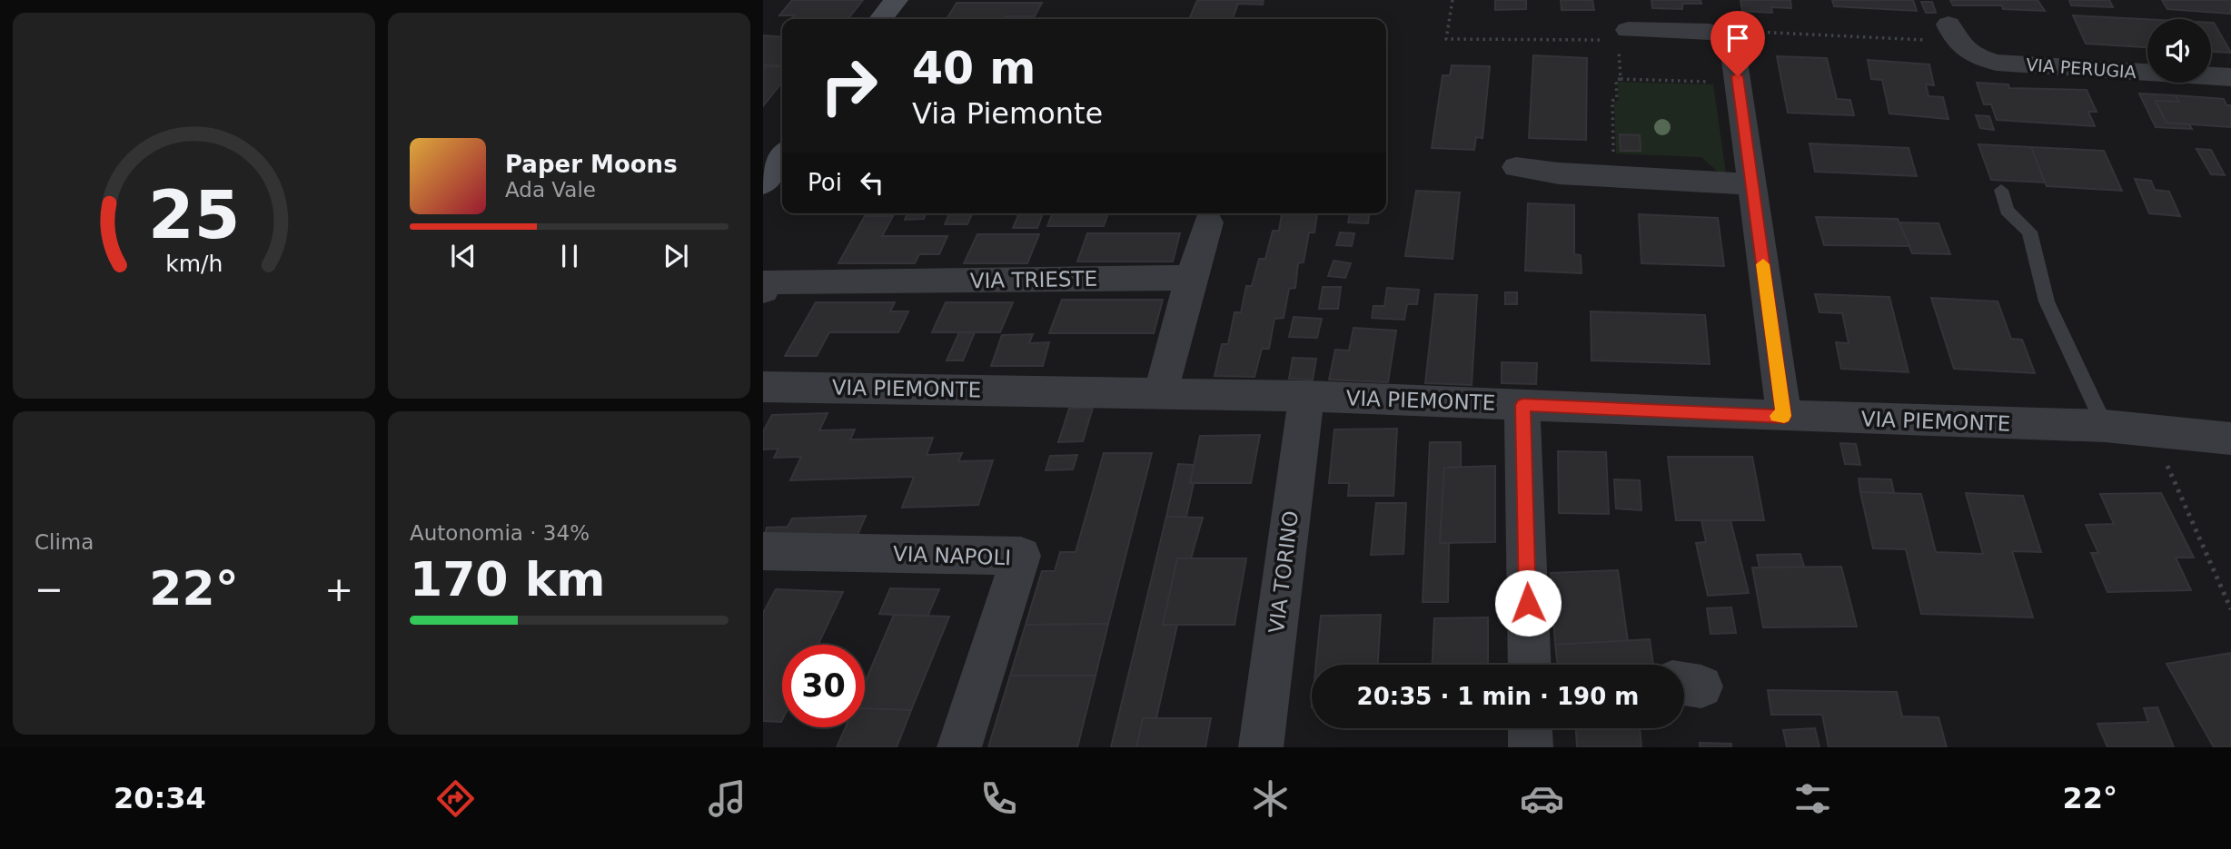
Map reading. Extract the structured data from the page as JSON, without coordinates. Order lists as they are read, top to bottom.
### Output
{
  "streets": {
    "street": [
      "VIA PERUGIA",
      "VIA TRIESTE",
      "VIA PIEMONTE",
      "VIA NAPOLI",
      "VIA TORINO"
    ]
  },
  "crossings": [
    ["VIA PIEMONTE", "VIA TORINO"]
  ],
  "page": {
    "turn": ["40 m", "Via Piemonte"],
    "song": ["Paper Moons", "Ada Vale"],
    "then": "Poi",
    "tile": [
      "Clima",
      ["Autonomia · 34%", "170 km"]
    ],
    "heat": ["−", "22°", "+"],
    "limit": "30",
    "trip": "20:35 · 1 min · 190 m",
    "tabs": ["20:34", "22°"],
    "gauge": ["25", "km/h"]
  }
}
